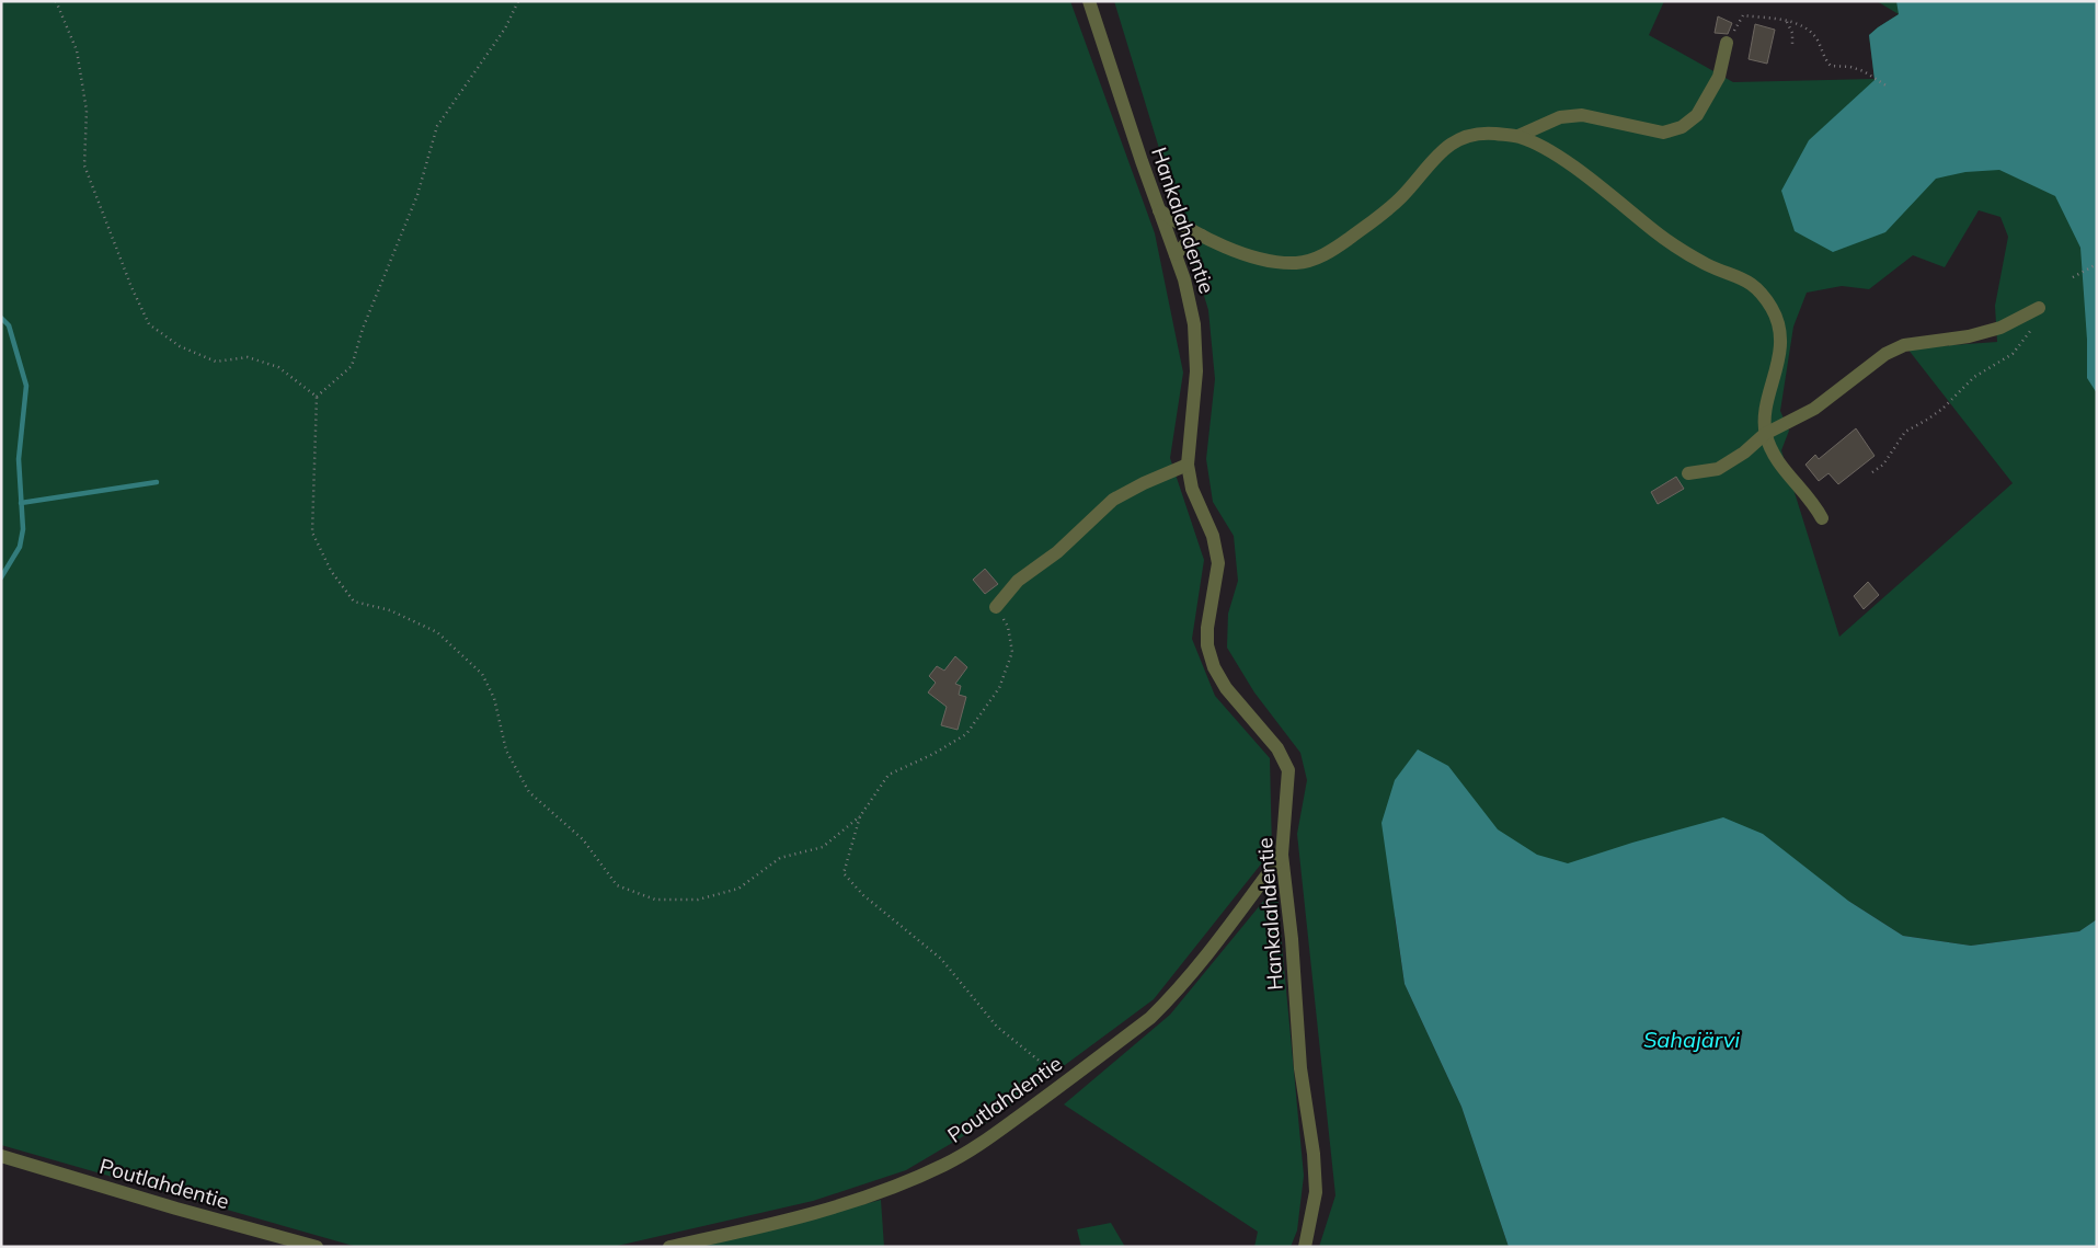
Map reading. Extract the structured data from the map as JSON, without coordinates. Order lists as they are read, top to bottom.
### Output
{
  "streets": {
    "street": ["Hankalahdentie", "Poutlahdentie"]
  },
  "crossings": [
    ["Hankalahdentie", "Poutlahdentie"]
  ],
  "water": ["Sahajärvi"]
}
